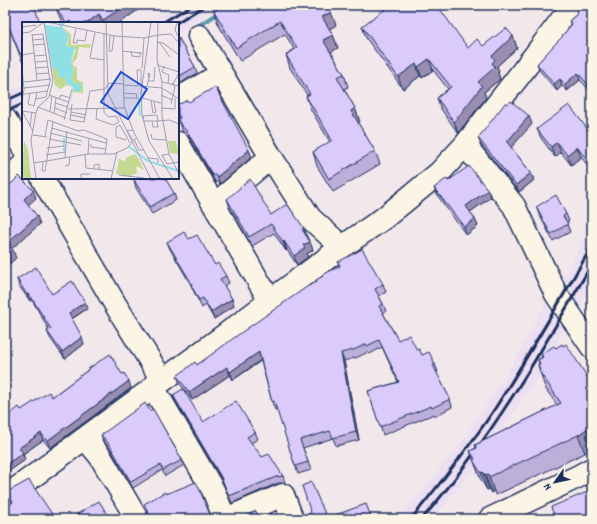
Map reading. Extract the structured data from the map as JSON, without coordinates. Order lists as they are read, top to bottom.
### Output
{
  "north": "bottom left"
}
